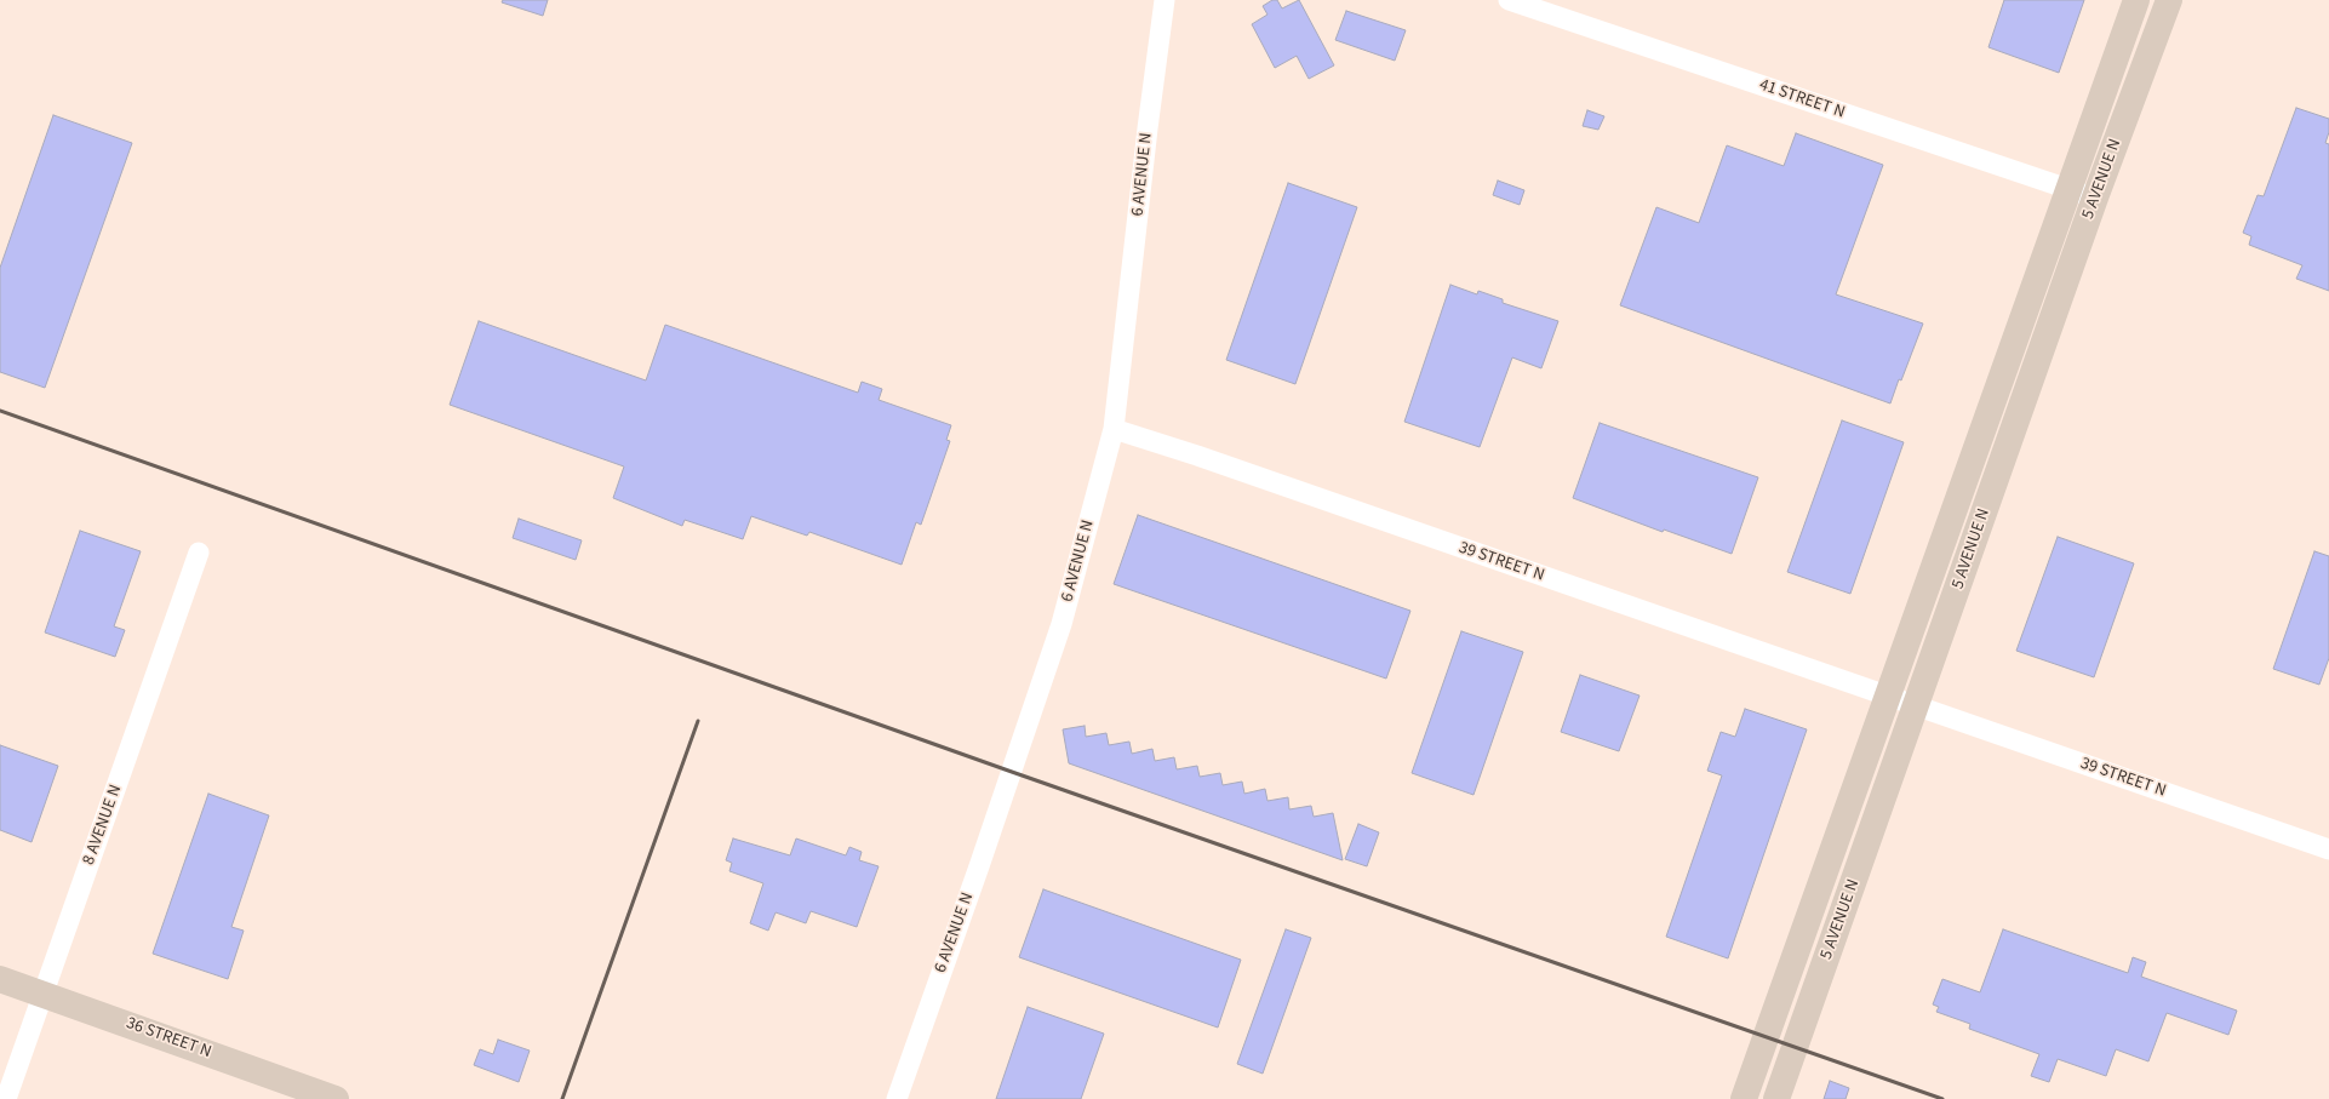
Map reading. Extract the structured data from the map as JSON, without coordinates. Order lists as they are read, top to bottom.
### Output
{
  "streets": {
    "main road": ["5 AVENUE N", "36 STREET N"],
    "street": [
      "41 STREET N",
      "6 AVENUE N",
      "39 STREET N",
      "8 AVENUE N"
    ]
  },
  "crossings": [
    ["41 STREET N", "5 AVENUE N"],
    ["6 AVENUE N", "39 STREET N"],
    ["5 AVENUE N", "39 STREET N"],
    ["8 AVENUE N", "36 STREET N"]
  ]
}
